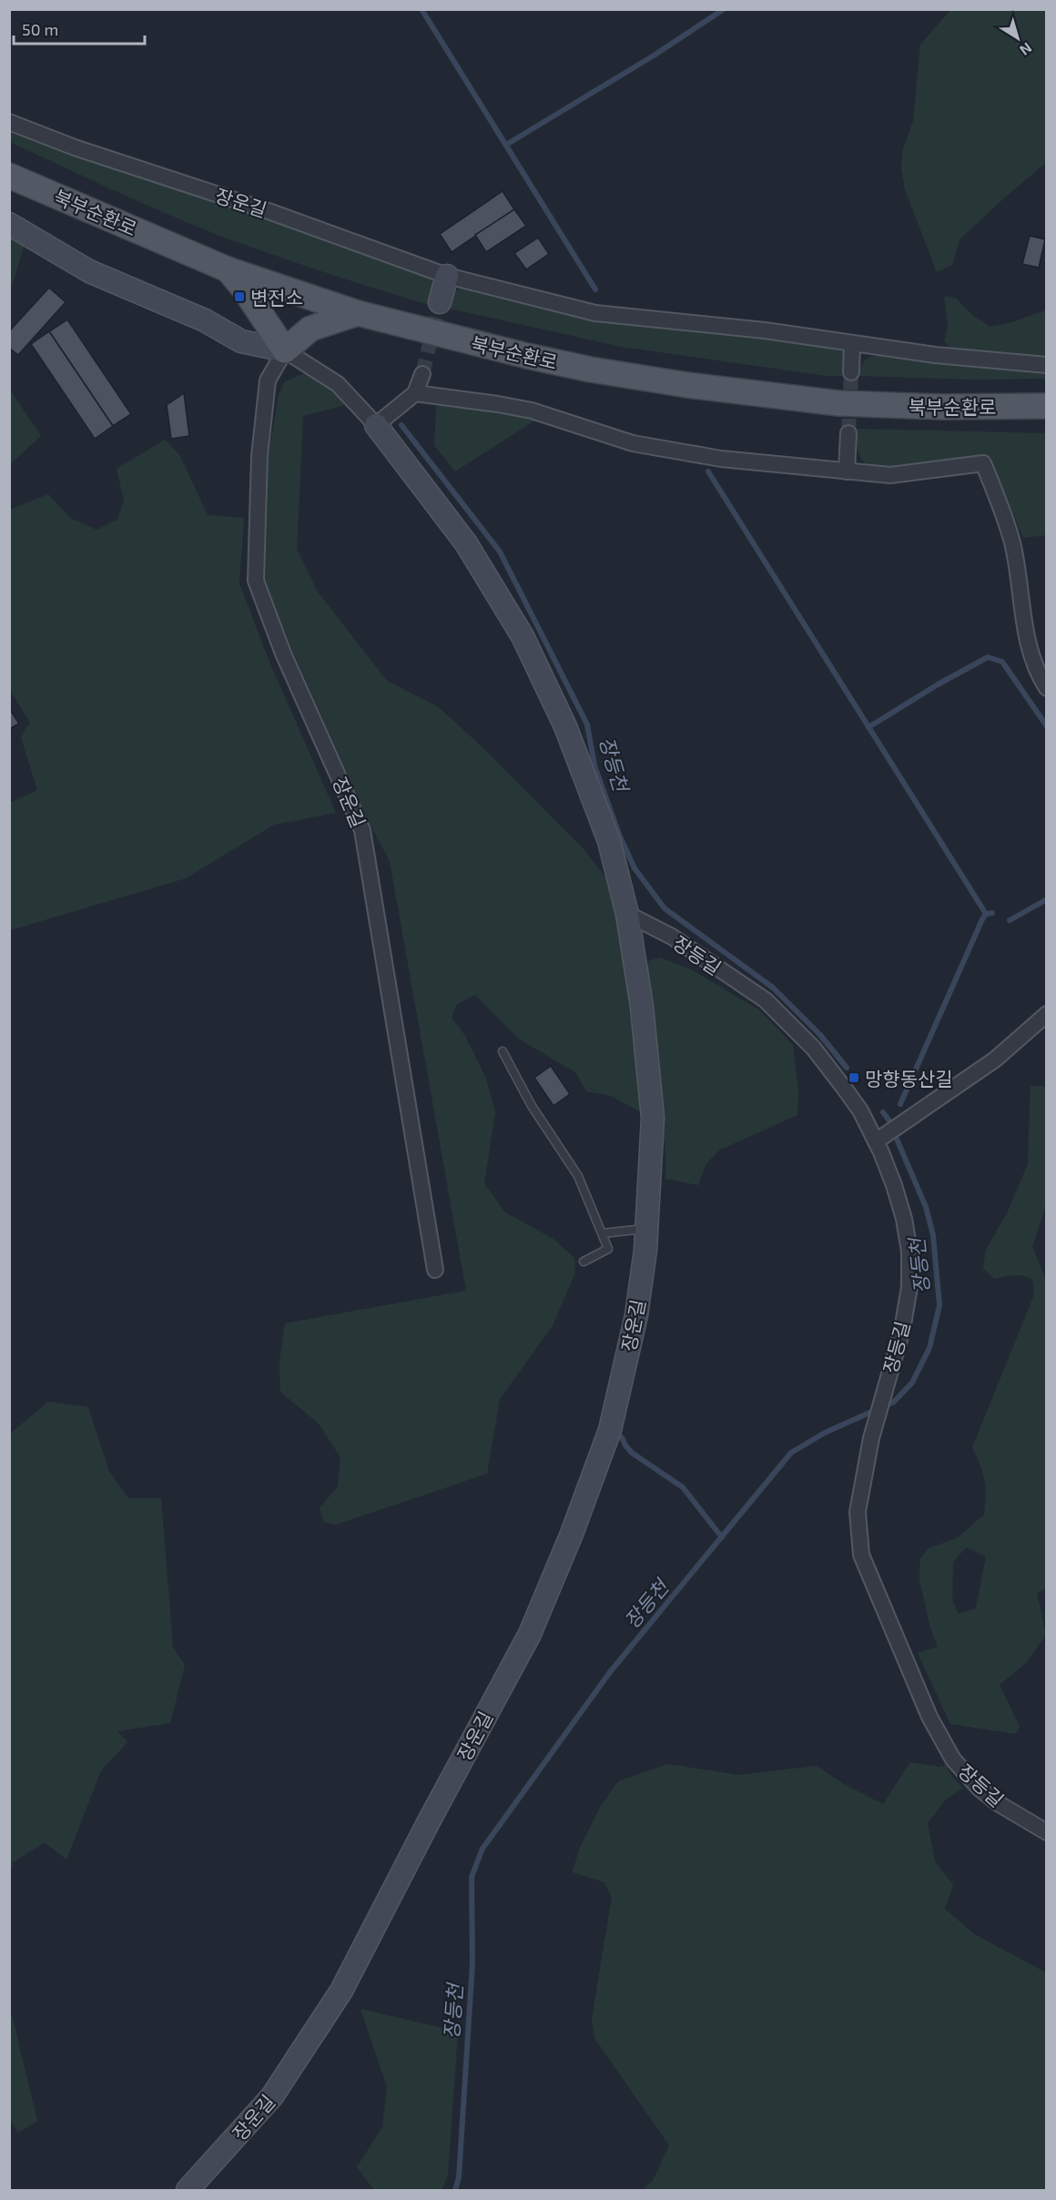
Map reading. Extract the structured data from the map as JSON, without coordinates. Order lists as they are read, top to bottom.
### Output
{
  "streets": {
    "main road": ["북부순환로"],
    "street": ["장운길", "장등길"]
  },
  "crossings": [
    ["장운길", "장등길"]
  ],
  "water": ["장등천"],
  "places": {
    "transit": ["변전소", "망향동산길"]
  },
  "scale_bar": "50 m",
  "north": "bottom right"
}
